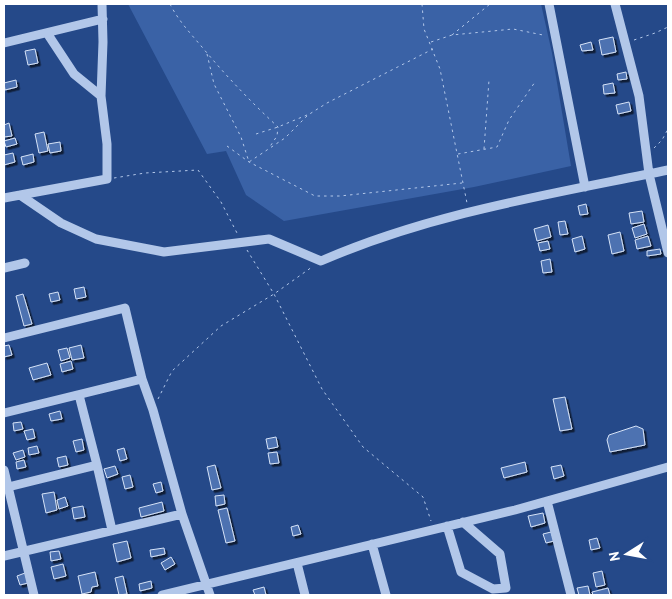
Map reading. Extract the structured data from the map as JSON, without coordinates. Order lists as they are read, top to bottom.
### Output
{
  "north": "left"
}
